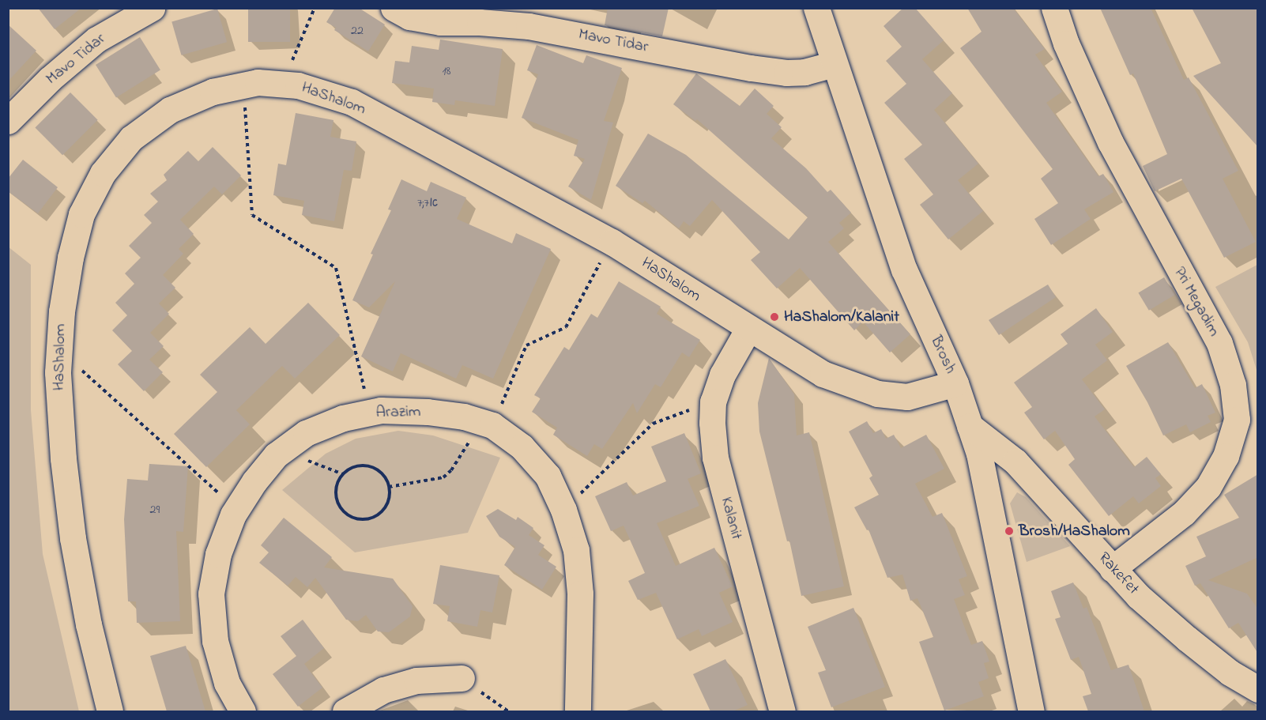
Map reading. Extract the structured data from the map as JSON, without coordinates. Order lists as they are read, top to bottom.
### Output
{
  "streets": {
    "street": [
      "Mavo Tidar",
      "HaShalom",
      "Pri Megadim",
      "Brosh",
      "Arazim",
      "Kalanit",
      "Rakefet"
    ]
  },
  "crossings": [
    ["Mavo Tidar", "Brosh"],
    ["HaShalom", "Brosh"],
    ["HaShalom", "Kalanit"],
    ["Pri Megadim", "Rakefet"],
    ["Brosh", "Rakefet"]
  ],
  "places": ["HaShalom/Kalanit", "Brosh/HaShalom"],
  "house_numbers": [
    "22",
    "18",
    "7;7א",
    "29"
  ]
}
